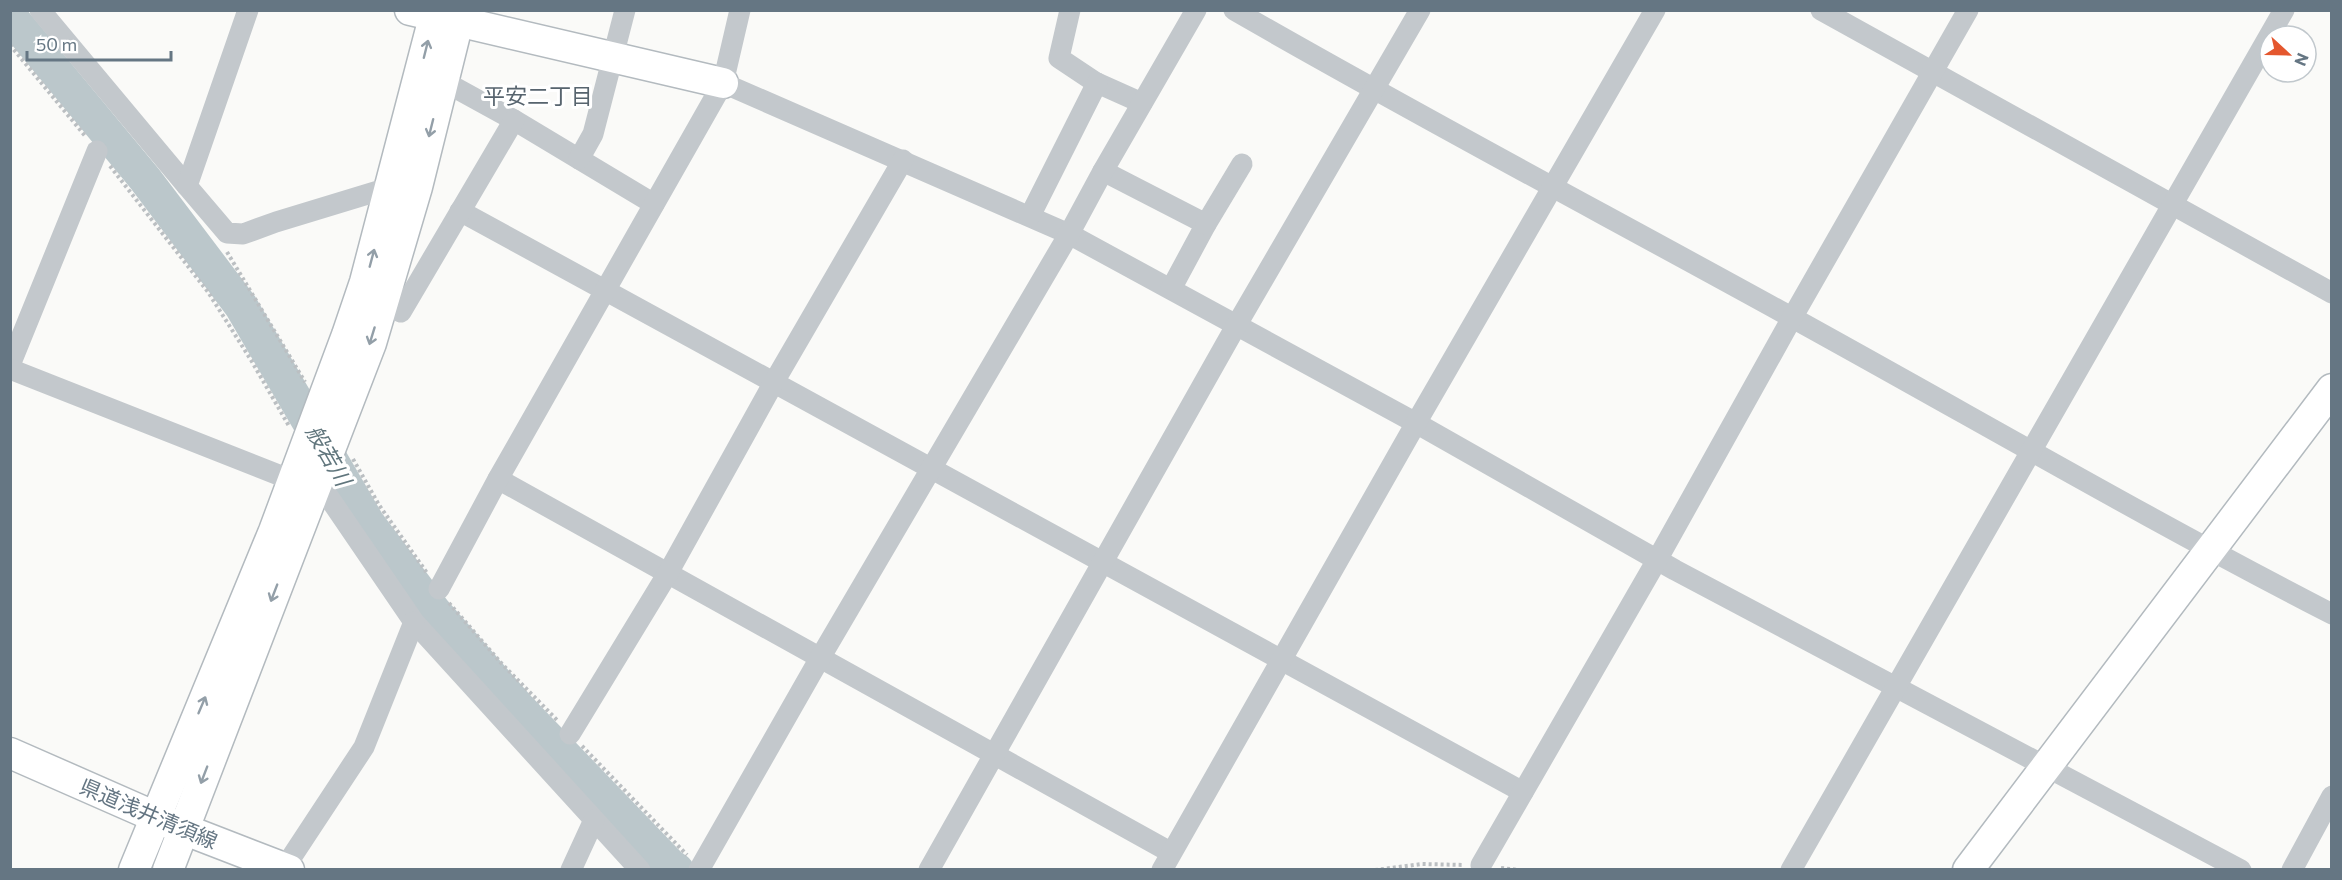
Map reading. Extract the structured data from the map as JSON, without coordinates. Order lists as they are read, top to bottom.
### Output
{
  "streets": {
    "street": ["県道浅井清須線"]
  },
  "districts": ["平安二丁目"],
  "water": ["般若川"],
  "scale_bar": "50 m",
  "north": "right"
}
